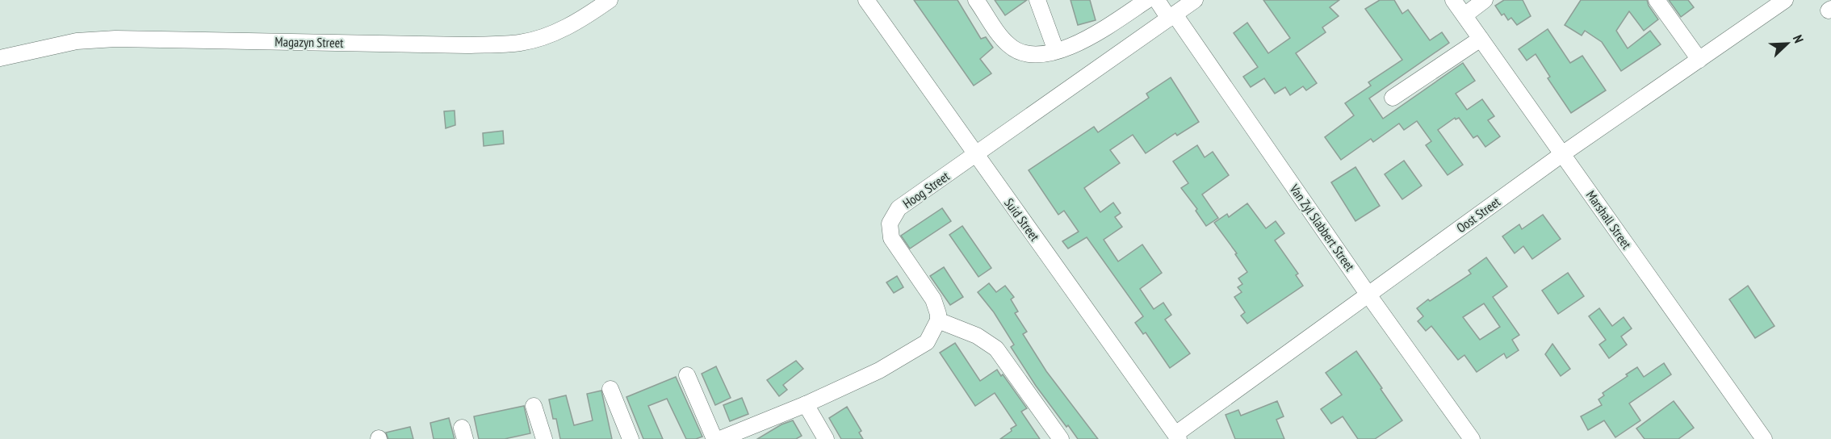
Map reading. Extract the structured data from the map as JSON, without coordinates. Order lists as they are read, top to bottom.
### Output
{
  "streets": {
    "street": [
      "Magazyn Street",
      "Hoog Street",
      "Oost Street",
      "Suid Street",
      "Marshall Street",
      "Van Zyl Slabbert Street"
    ]
  },
  "crossings": [
    ["Hoog Street", "Suid Street"],
    ["Hoog Street", "Van Zyl Slabbert Street"],
    ["Oost Street", "Suid Street"],
    ["Oost Street", "Marshall Street"],
    ["Oost Street", "Van Zyl Slabbert Street"]
  ],
  "north": "top right"
}
